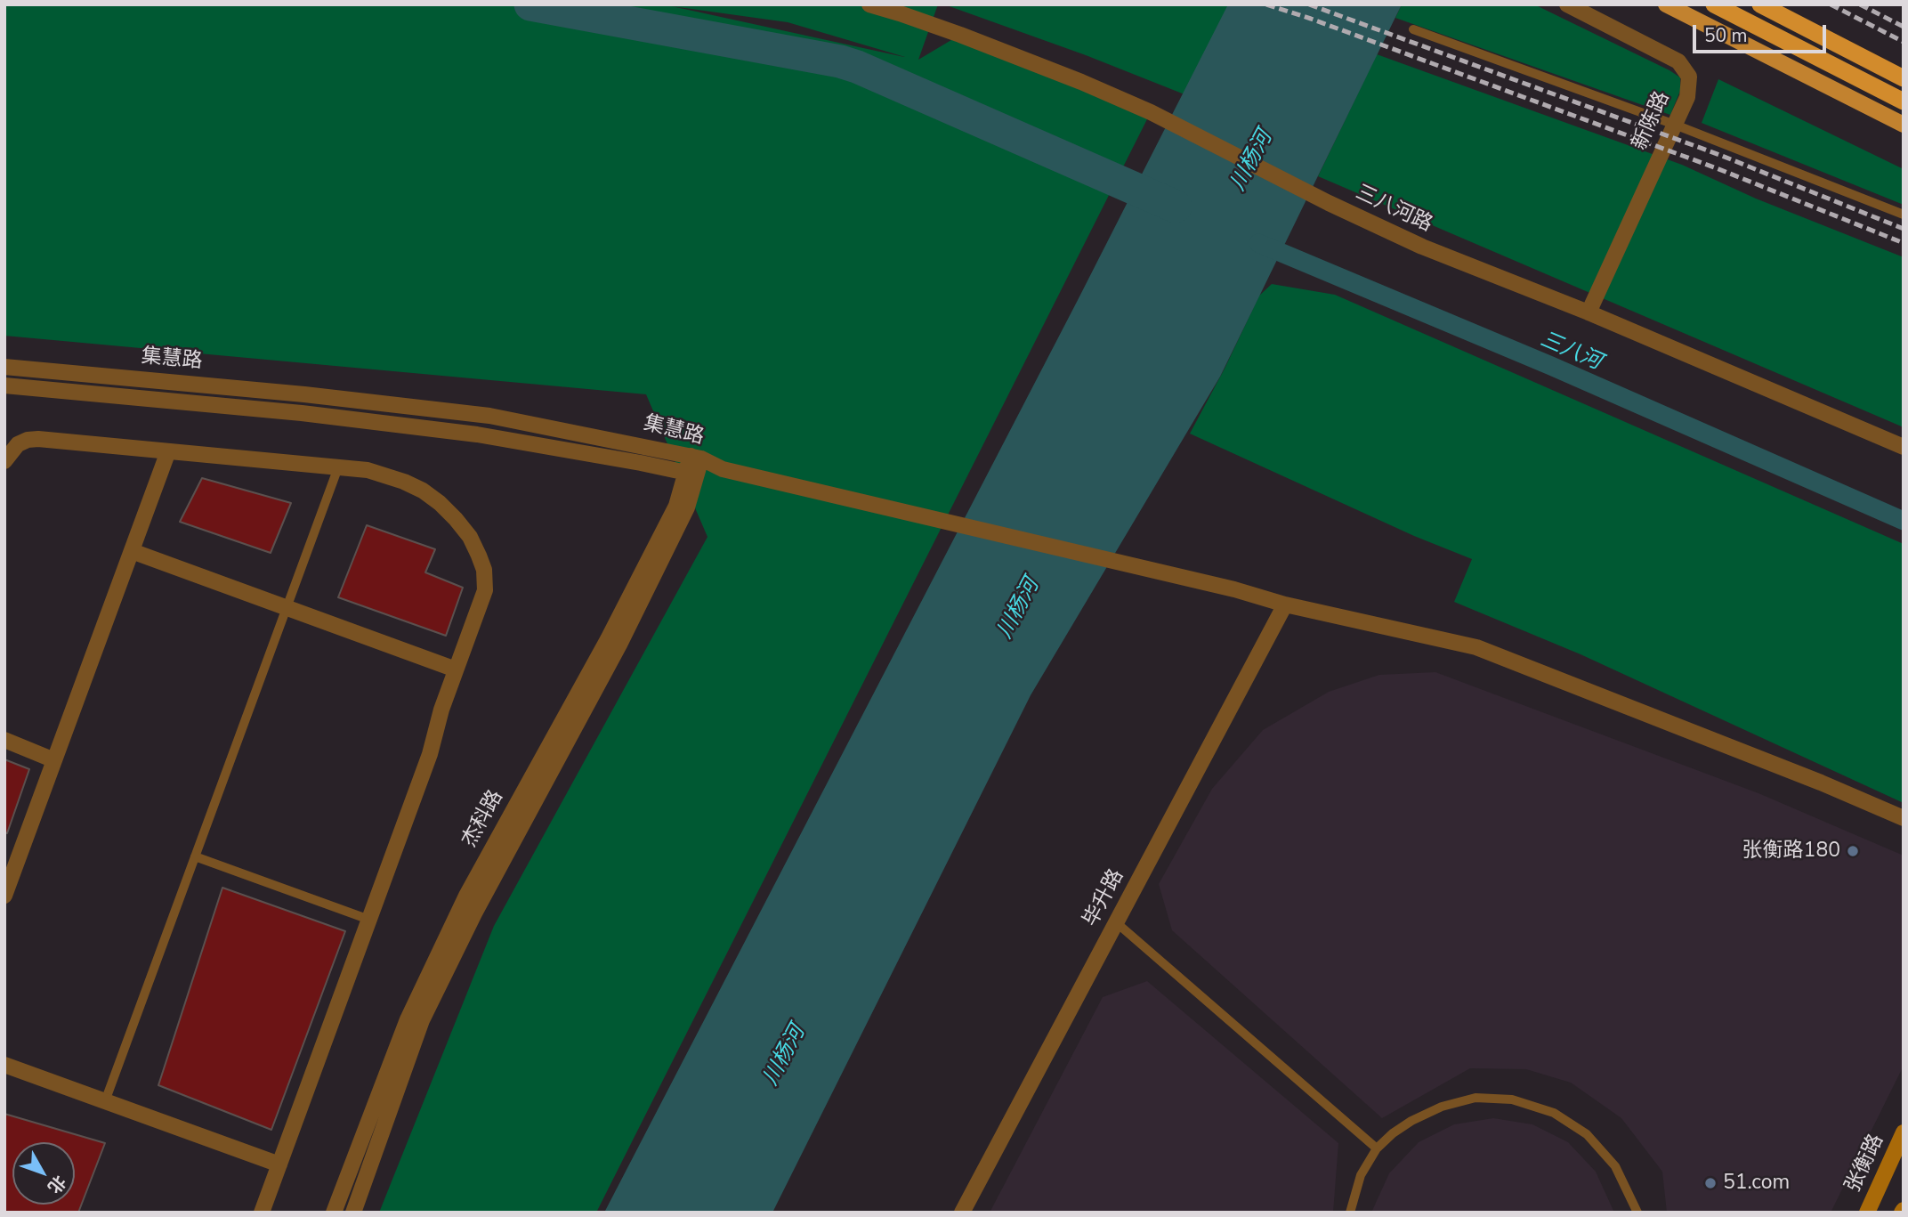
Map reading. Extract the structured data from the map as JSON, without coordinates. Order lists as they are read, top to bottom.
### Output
{
  "streets": {
    "main road": ["张衡路"],
    "street": [
      "新陈路",
      "三八河路",
      "集慧路",
      "杰科路",
      "毕升路"
    ]
  },
  "crossings": [
    ["新陈路", "三八河路"],
    ["集慧路", "杰科路"]
  ],
  "water": ["川杨河", "三八河"],
  "places": ["张衡路180", "51.com"],
  "scale_bar": "50 m",
  "north": "bottom right"
}
